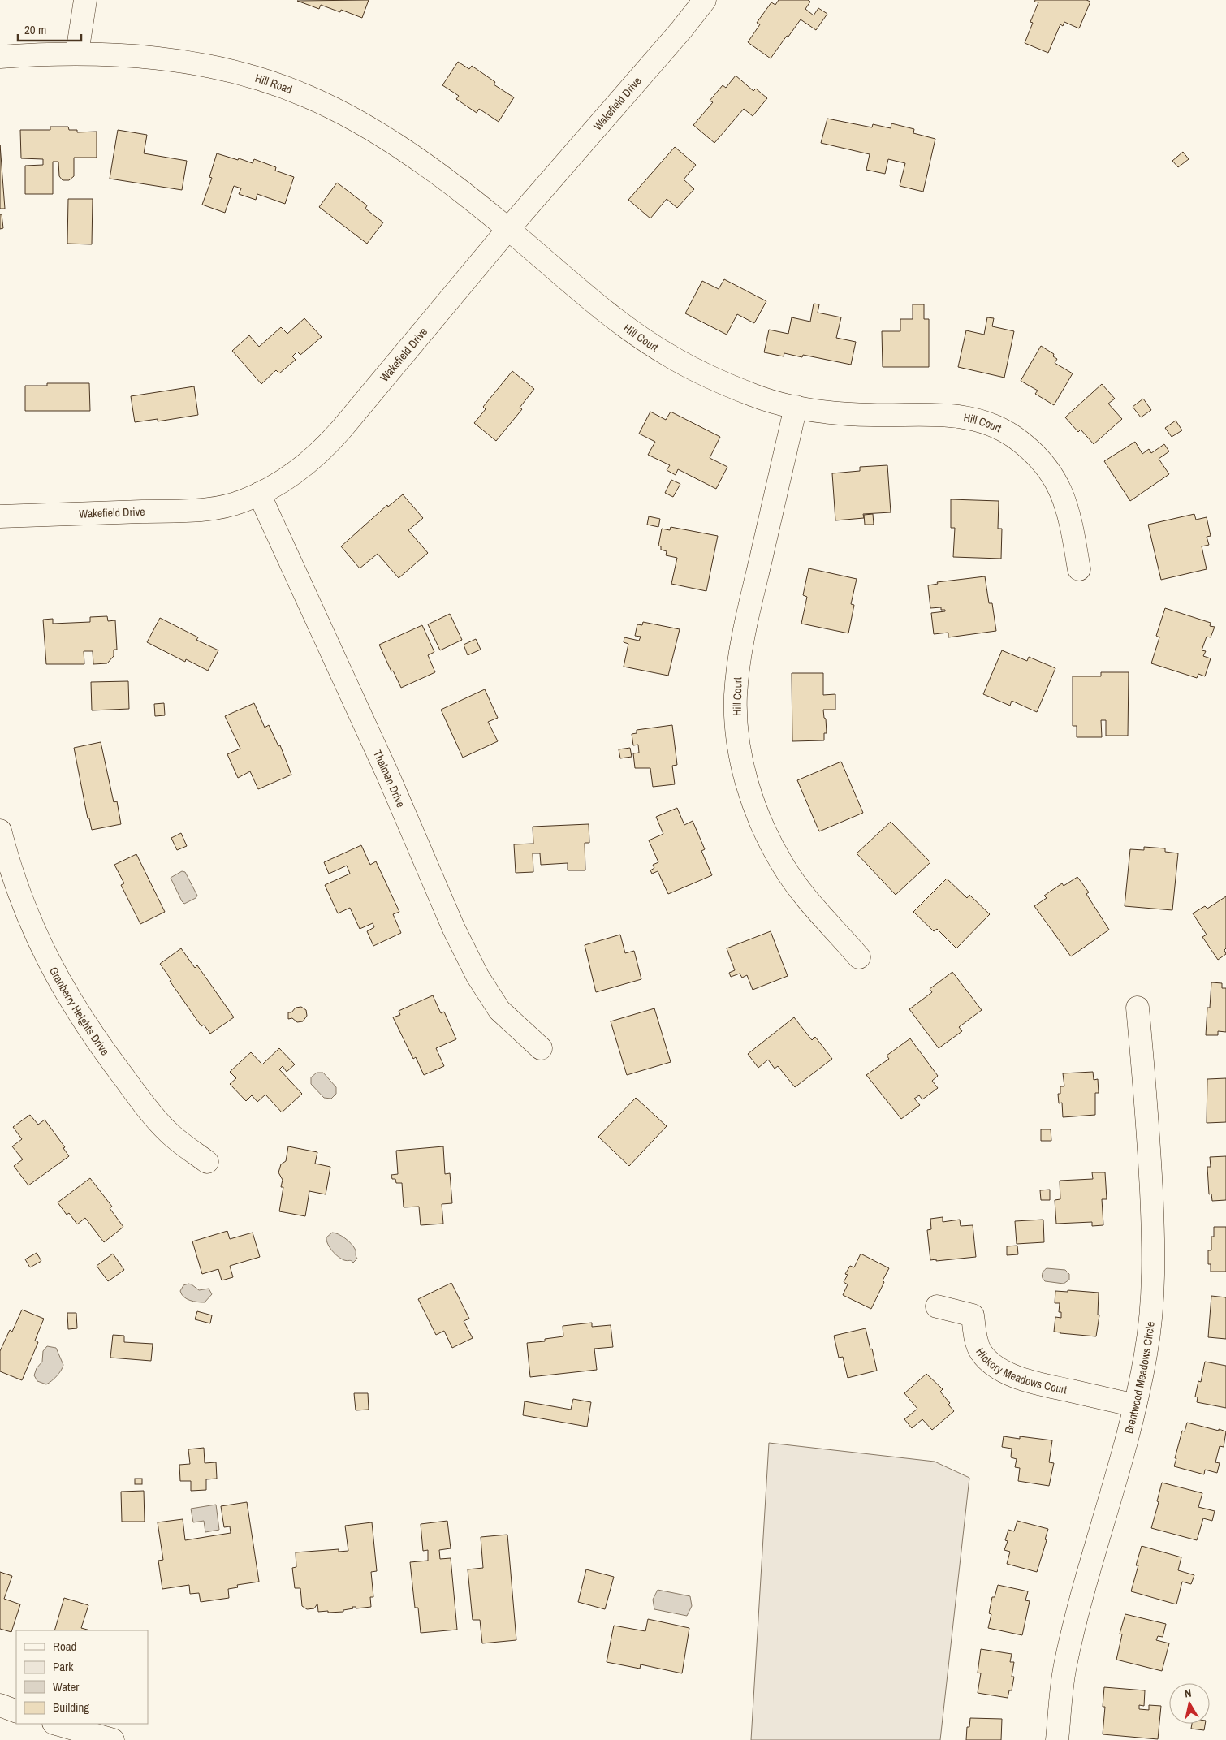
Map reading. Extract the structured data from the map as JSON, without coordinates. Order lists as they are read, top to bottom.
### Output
{
  "streets": {
    "street": [
      "Hill Road",
      "Wakefield Drive",
      "Hill Court",
      "Thalman Drive",
      "Granberry Heights Drive",
      "Hickory Meadows Court",
      "Brentwood Meadows Circle"
    ]
  },
  "crossings": [
    ["Hill Road", "Wakefield Drive"],
    ["Hill Road", "Hill Court"],
    ["Wakefield Drive", "Hill Court"],
    ["Wakefield Drive", "Thalman Drive"],
    ["Hickory Meadows Court", "Brentwood Meadows Circle"]
  ],
  "legend": [
    "Road",
    "Park",
    "Water",
    "Building"
  ],
  "scale_bar": "20 m",
  "north": "top"
}
